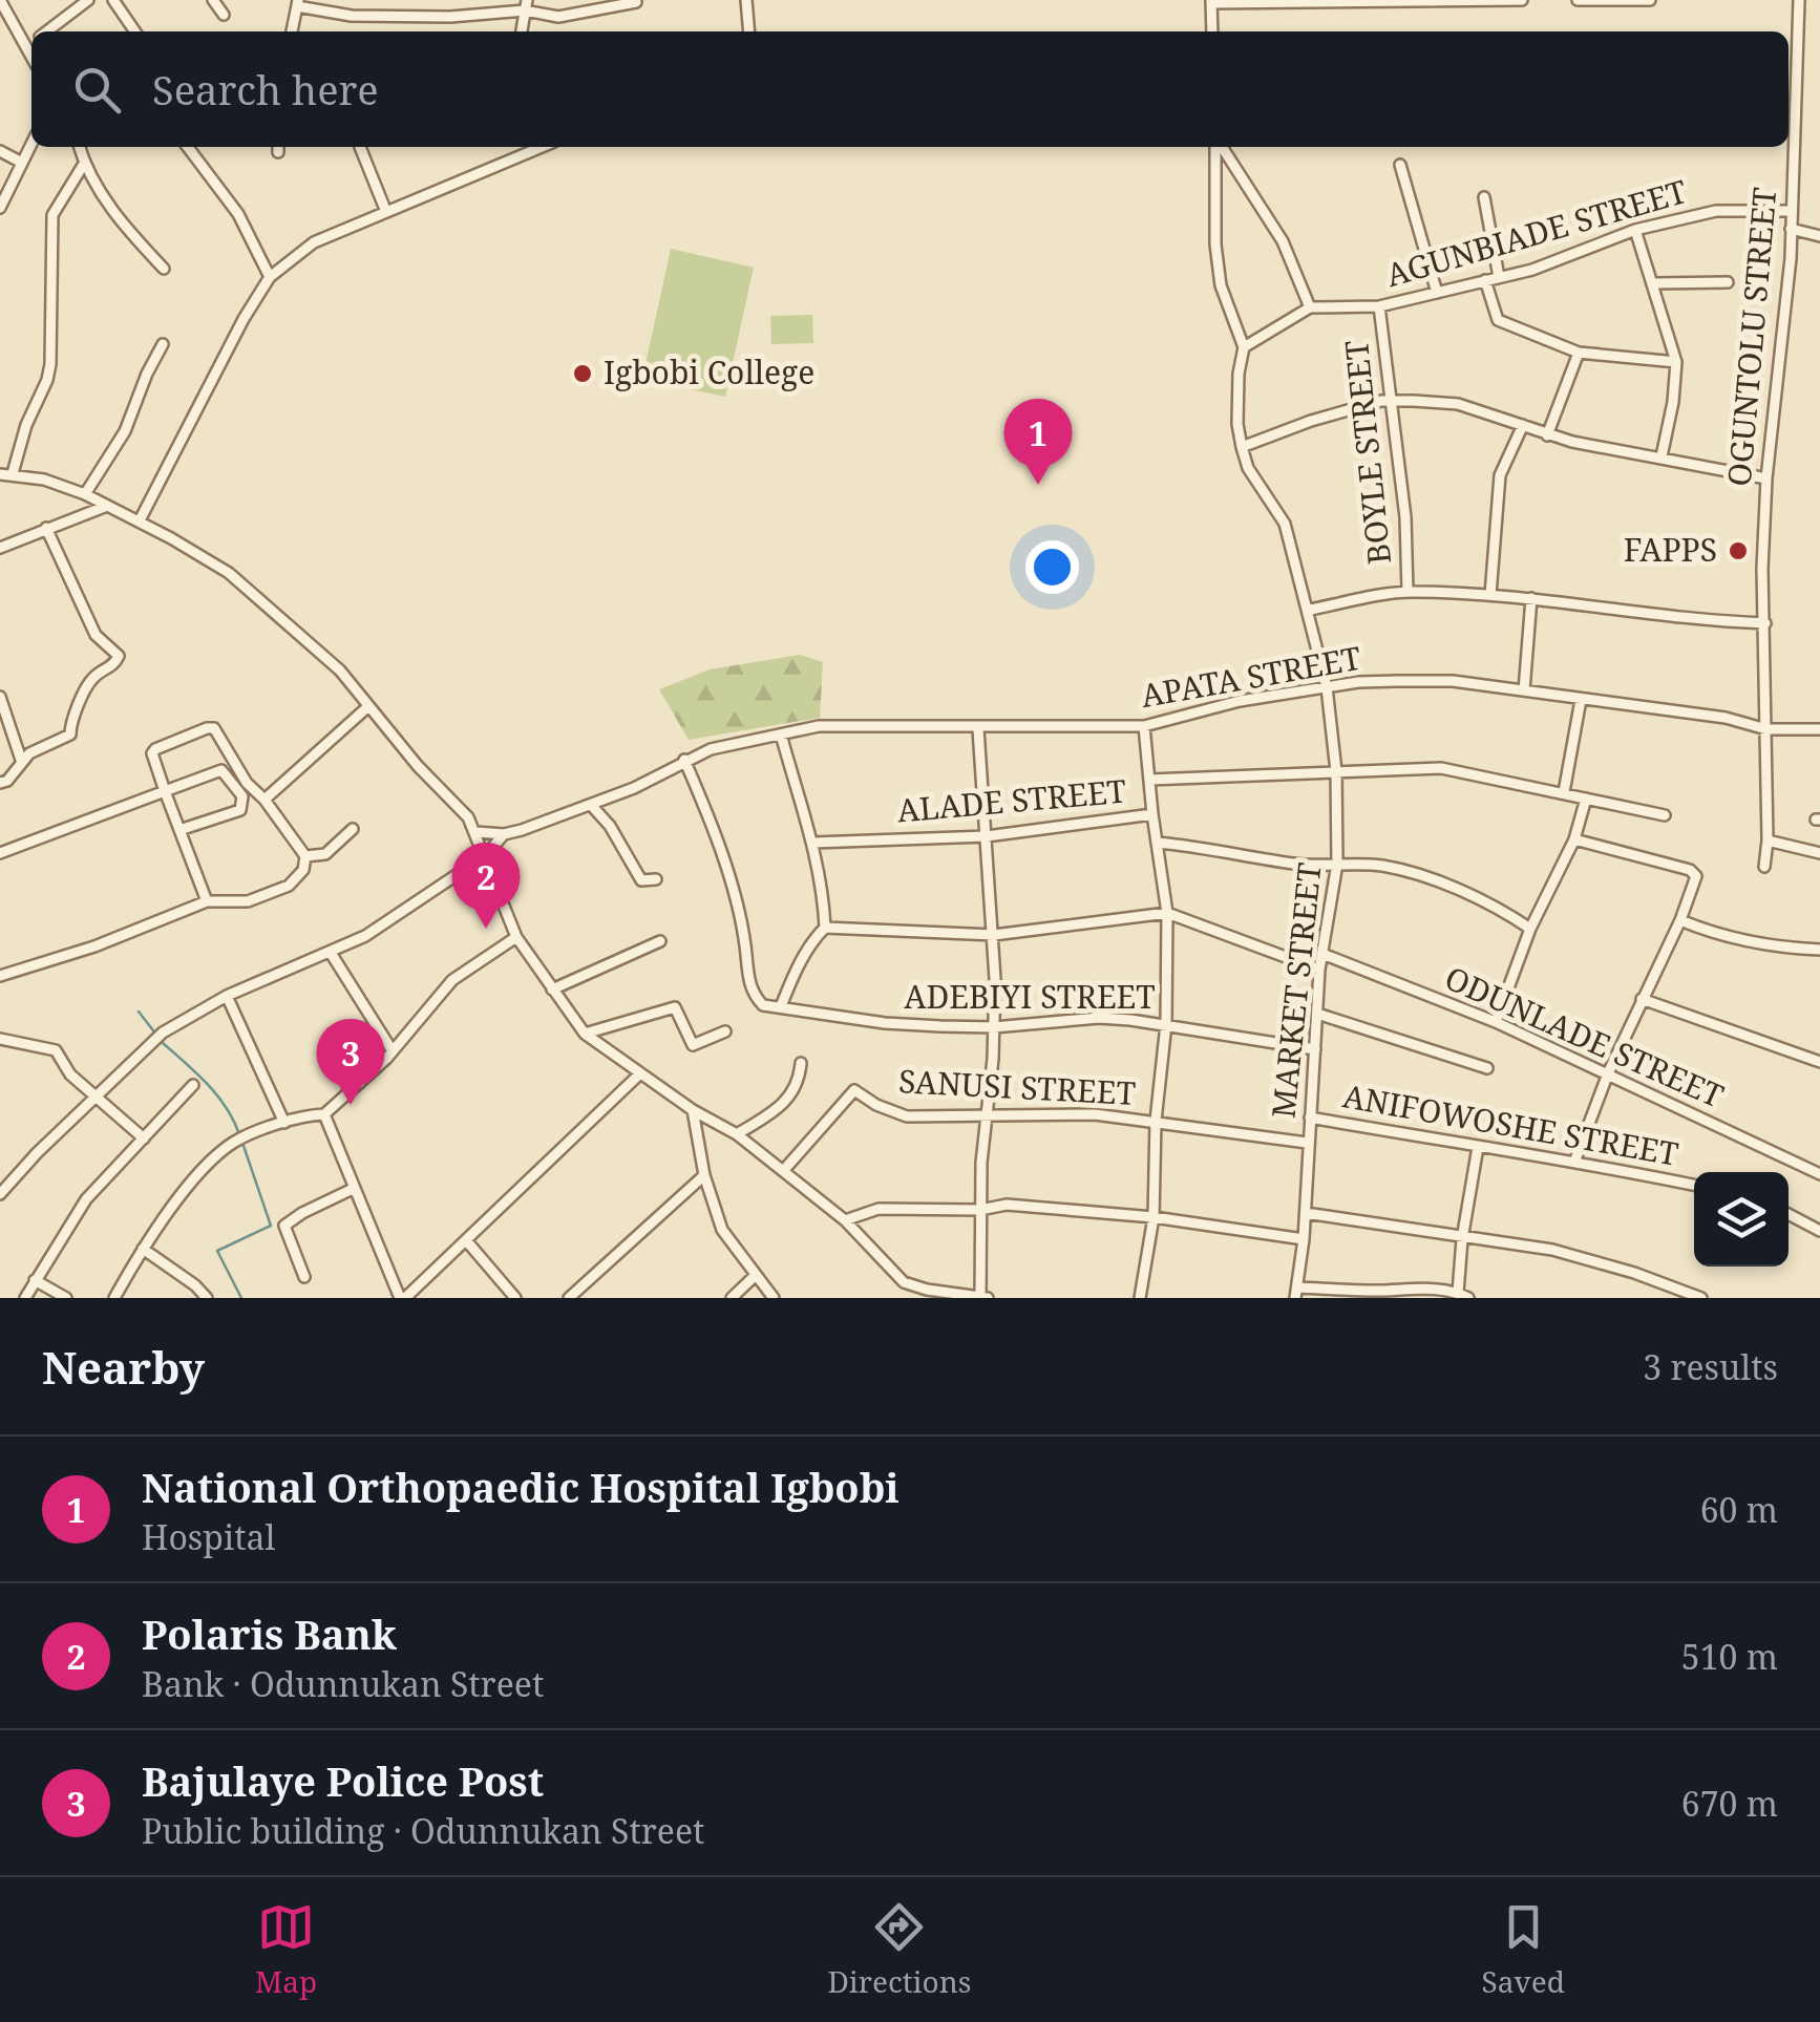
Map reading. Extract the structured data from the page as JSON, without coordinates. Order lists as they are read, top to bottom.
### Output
{
  "streets": {
    "street": [
      "AGUNBIADE STREET",
      "OGUNTOLU STREET",
      "BOYLE STREET",
      "APATA STREET",
      "ALADE STREET",
      "MARKET STREET",
      "ADEBIYI STREET",
      "ODUNLADE STREET",
      "SANUSI STREET",
      "ANIFOWOSHE STREET"
    ]
  },
  "crossings": [
    ["AGUNBIADE STREET", "OGUNTOLU STREET"],
    ["AGUNBIADE STREET", "BOYLE STREET"],
    ["OGUNTOLU STREET", "APATA STREET"],
    ["APATA STREET", "MARKET STREET"],
    ["APATA STREET", "ADEBIYI STREET"],
    ["MARKET STREET", "ADEBIYI STREET"],
    ["MARKET STREET", "ODUNLADE STREET"],
    ["MARKET STREET", "SANUSI STREET"],
    ["MARKET STREET", "ANIFOWOSHE STREET"]
  ],
  "places": ["Igbobi College", "FAPPS"],
  "page": {
    "search": "Search here",
    "pins": ["1", "2", "3"],
    "heading": ["Nearby", "3 results"],
    "list": [
      {
        "mark": "1",
        "name": "National Orthopaedic Hospital Igbobi",
        "note": "Hospital",
        "value": "60 m"
      },
      {
        "mark": "2",
        "name": "Polaris Bank",
        "note": "Bank · Odunnukan Street",
        "value": "510 m"
      },
      {
        "mark": "3",
        "name": "Bajulaye Police Post",
        "note": "Public building · Odunnukan Street",
        "value": "670 m"
      }
    ],
    "nav": ["Map", "Directions", "Saved"]
  }
}
